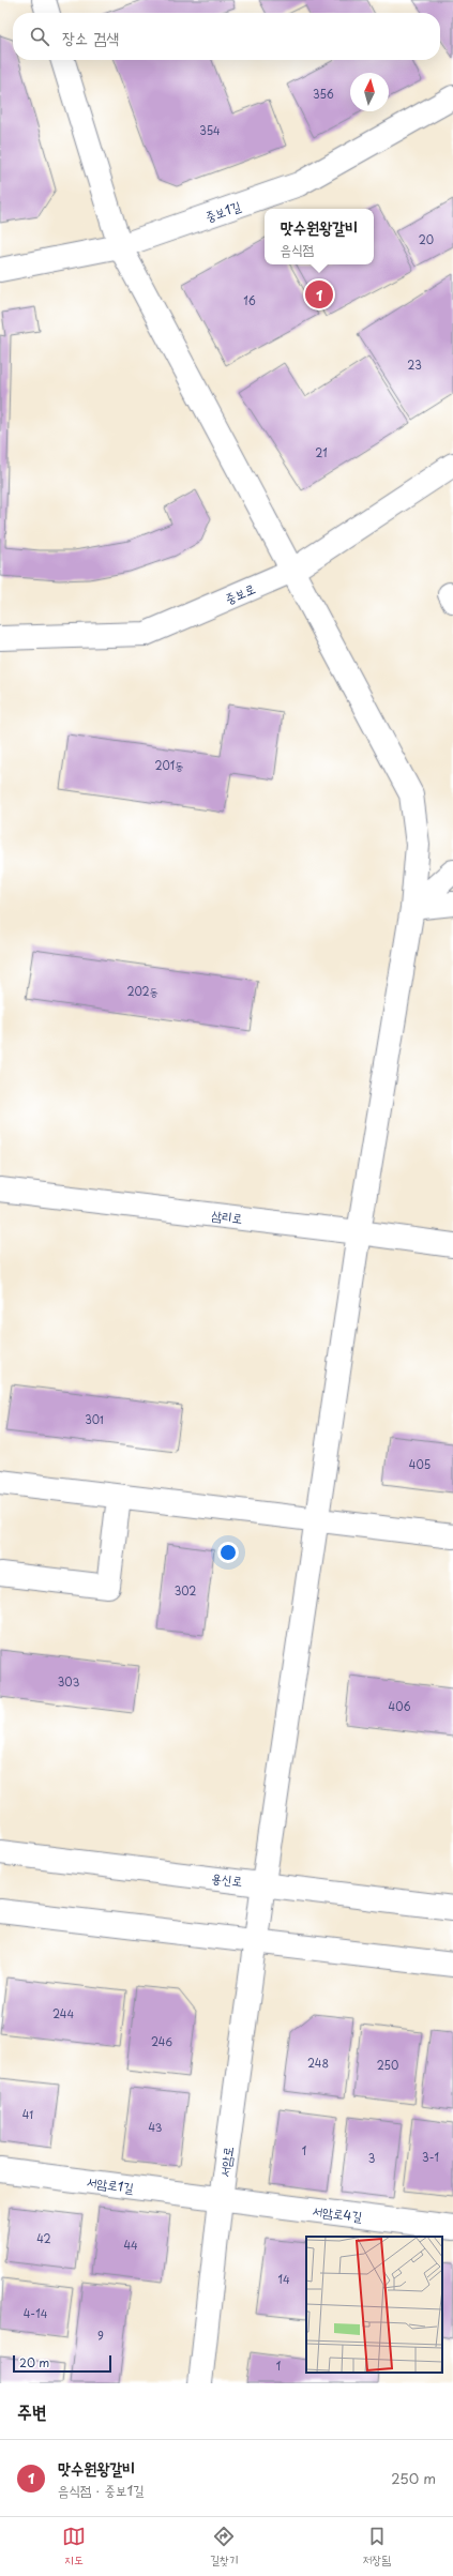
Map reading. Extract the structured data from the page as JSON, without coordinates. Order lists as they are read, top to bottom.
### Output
{
  "streets": {
    "street": [
      "중보1길",
      "중보로",
      "삼리로",
      "용신로",
      "서암로",
      "서암로1길",
      "서암로4길"
    ]
  },
  "crossings": [
    ["중보1길", "서암로"],
    ["중보로", "서암로"],
    ["삼리로", "서암로"],
    ["용신로", "서암로"],
    ["서암로", "서암로1길"],
    ["서암로", "서암로4길"],
    ["서암로1길", "서암로4길"]
  ],
  "house_numbers": [
    "356",
    "354",
    "20",
    "16",
    "23",
    "21",
    "201동",
    "202동",
    "301",
    "405",
    "302",
    "303",
    "406",
    "244",
    "246",
    "248",
    "250",
    "41",
    "43",
    "1",
    "3-1",
    "3",
    "42",
    "44",
    "14",
    "4-14",
    "9",
    "1"
  ],
  "scale_bar": "20 m",
  "north": "top",
  "page": {
    "search": "장소 검색",
    "popup": ["맛수원왕갈비", "음식점"],
    "pins": "1",
    "scale": "20 m",
    "heading": "주변",
    "list": [
      {
        "mark": "1",
        "name": "맛수원왕갈비",
        "note": "음식점 · 중보1길",
        "value": "250 m"
      }
    ],
    "nav": ["지도", "길찾기", "저장됨"]
  }
}
